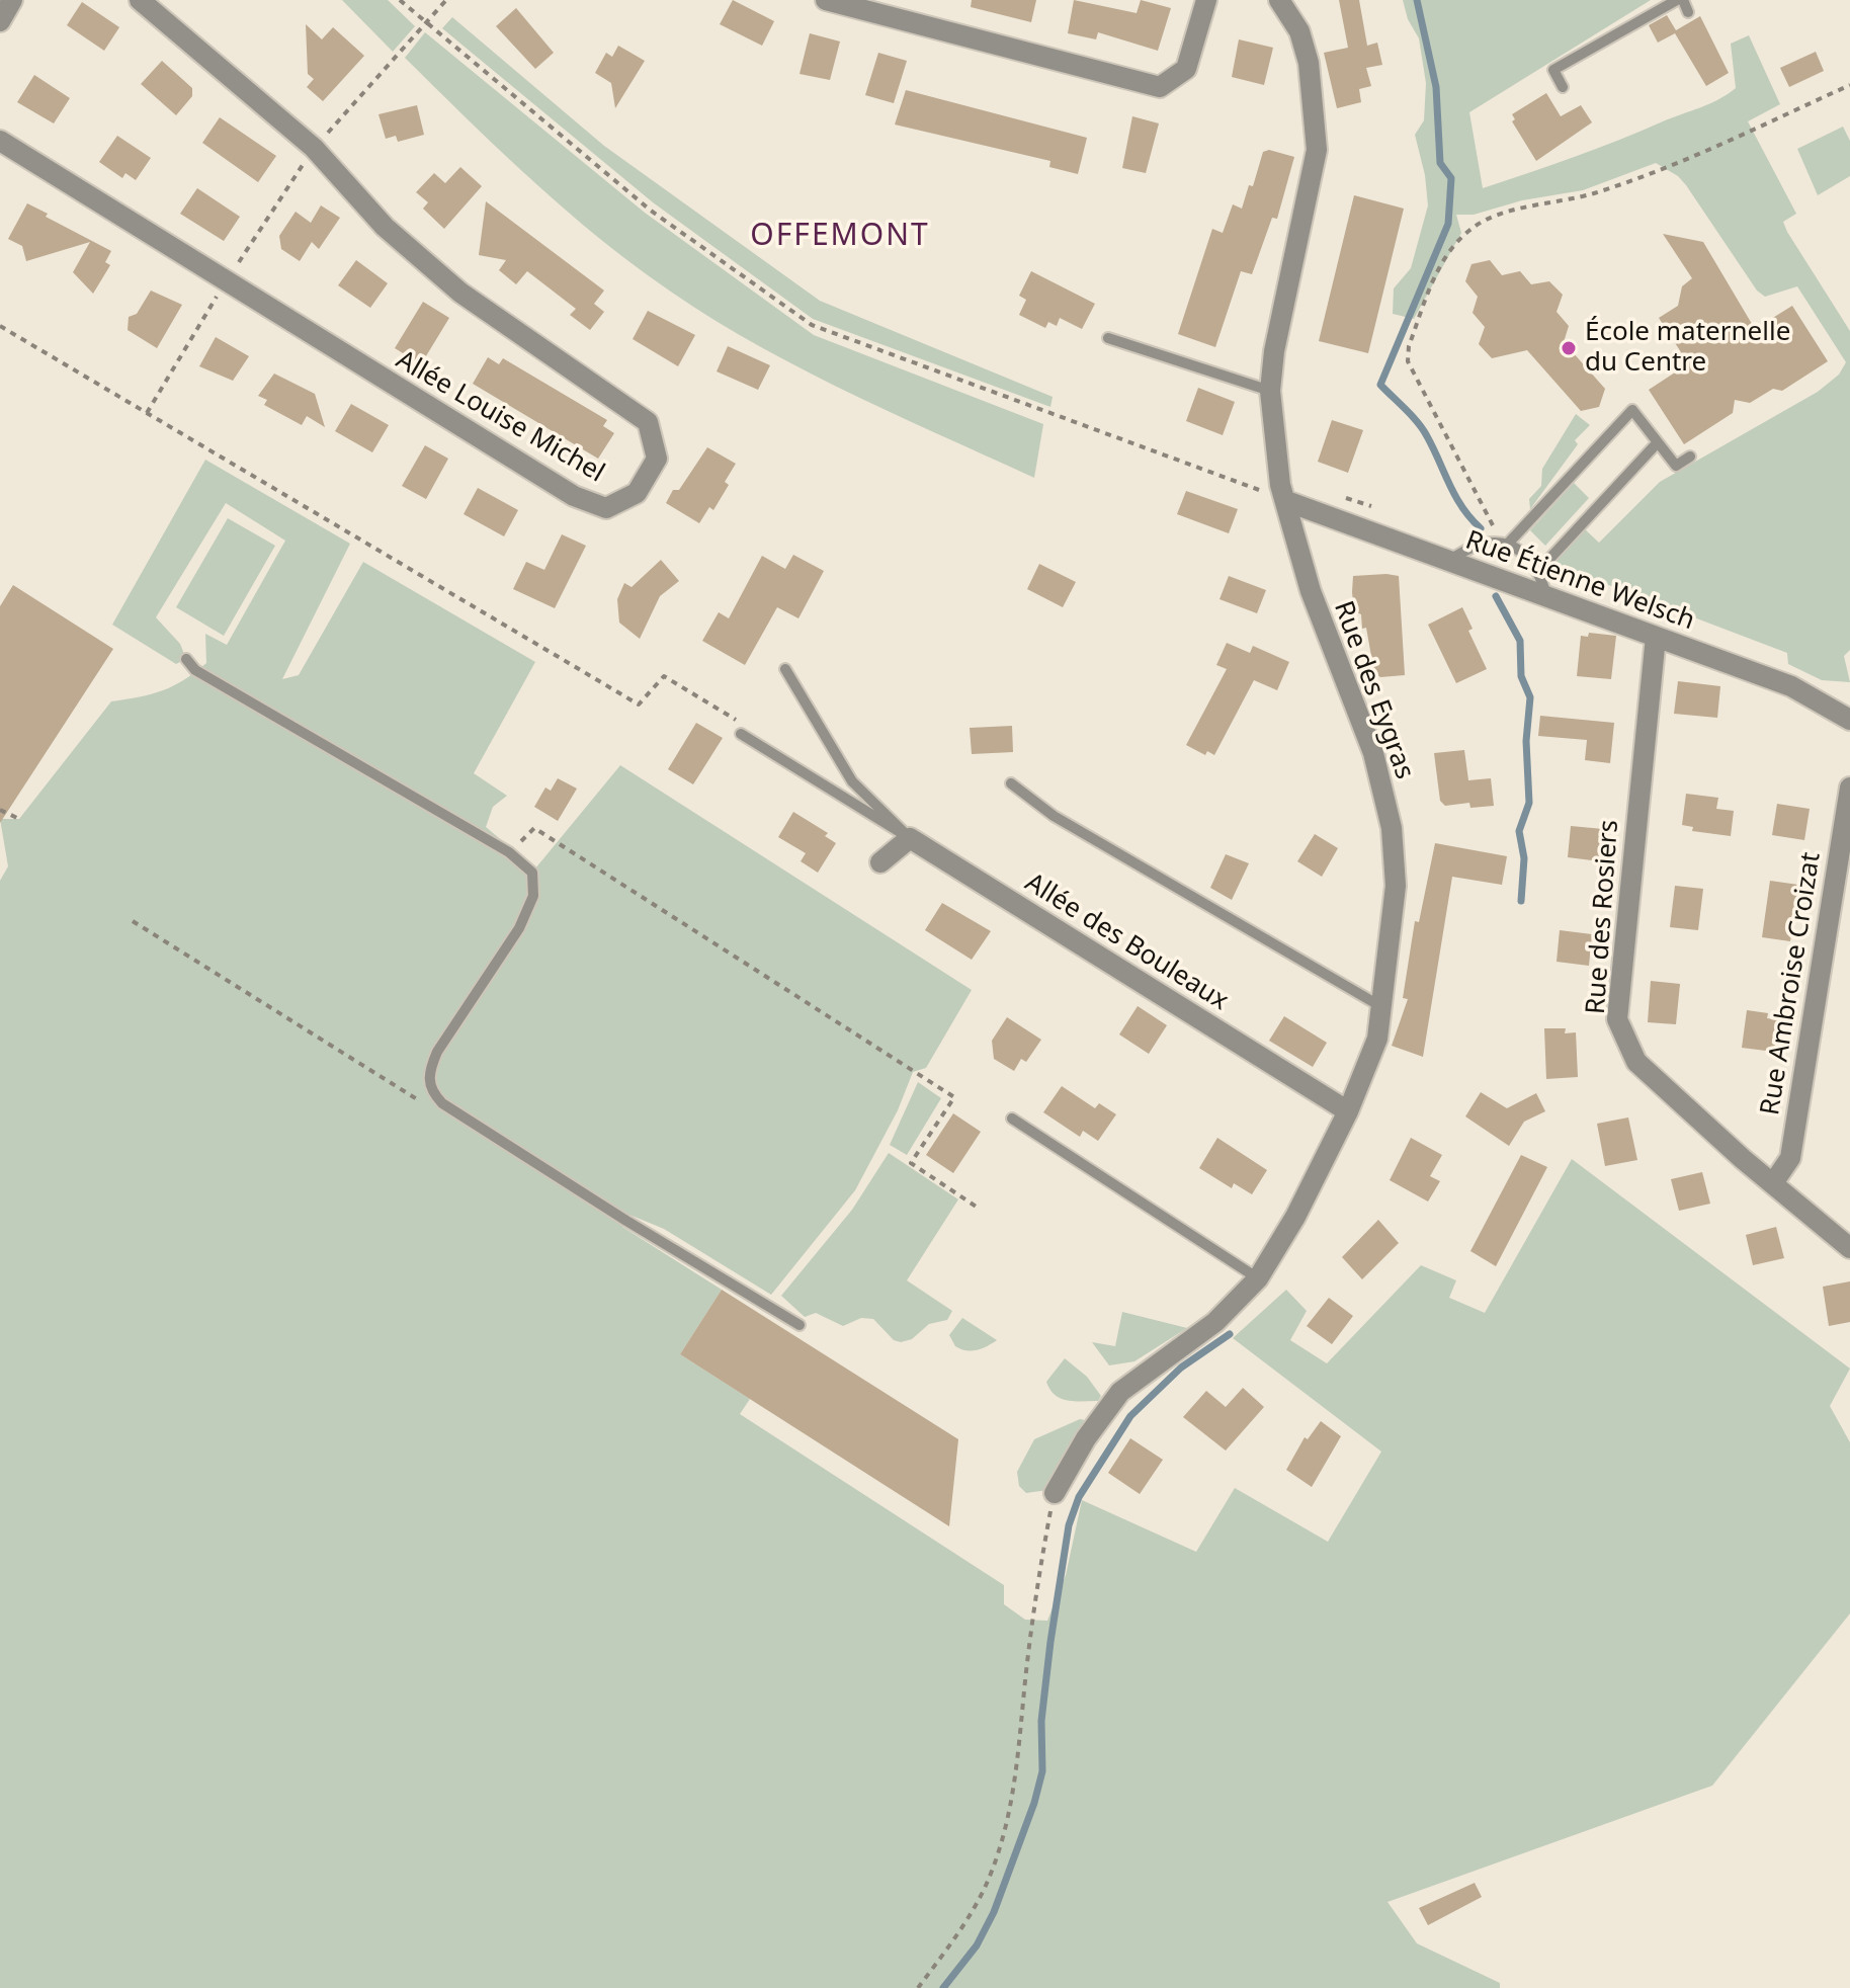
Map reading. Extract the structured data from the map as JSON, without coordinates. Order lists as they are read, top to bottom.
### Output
{
  "streets": {
    "street": [
      "Allée Louise Michel",
      "Rue Étienne Welsch",
      "Rue des Eygras",
      "Rue des Rosiers",
      "Allée des Bouleaux",
      "Rue Ambroise Croizat"
    ]
  },
  "crossings": [
    ["Rue Étienne Welsch", "Rue des Eygras"],
    ["Rue Étienne Welsch", "Rue des Rosiers"],
    ["Rue des Eygras", "Allée des Bouleaux"],
    ["Rue des Rosiers", "Rue Ambroise Croizat"]
  ],
  "districts": ["OFFEMONT"],
  "places": ["École maternelle du Centre"]
}
